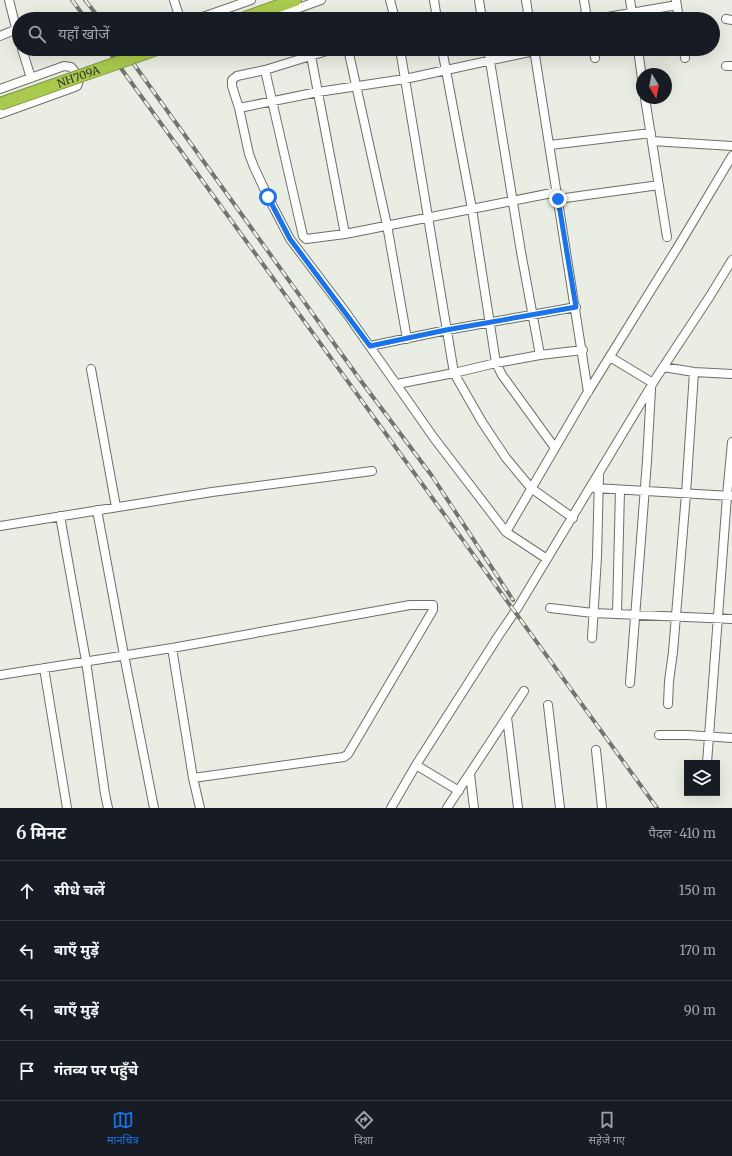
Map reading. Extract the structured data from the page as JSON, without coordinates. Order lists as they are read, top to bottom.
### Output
{
  "streets": {
    "highway": ["NH709A"]
  },
  "north": "bottom",
  "page": {
    "search": "यहाँ खोजें",
    "heading": ["6 मिनट", "पैदल · 410 m"],
    "list": [
      ["सीधे चलें", "150 m"],
      ["बाएँ मुड़ें", "170 m"],
      ["बाएँ मुड़ें", "90 m"],
      "गंतव्य पर पहुँचे"
    ],
    "nav": ["मानचित्र", "दिशा", "सहेजे गए"]
  }
}
